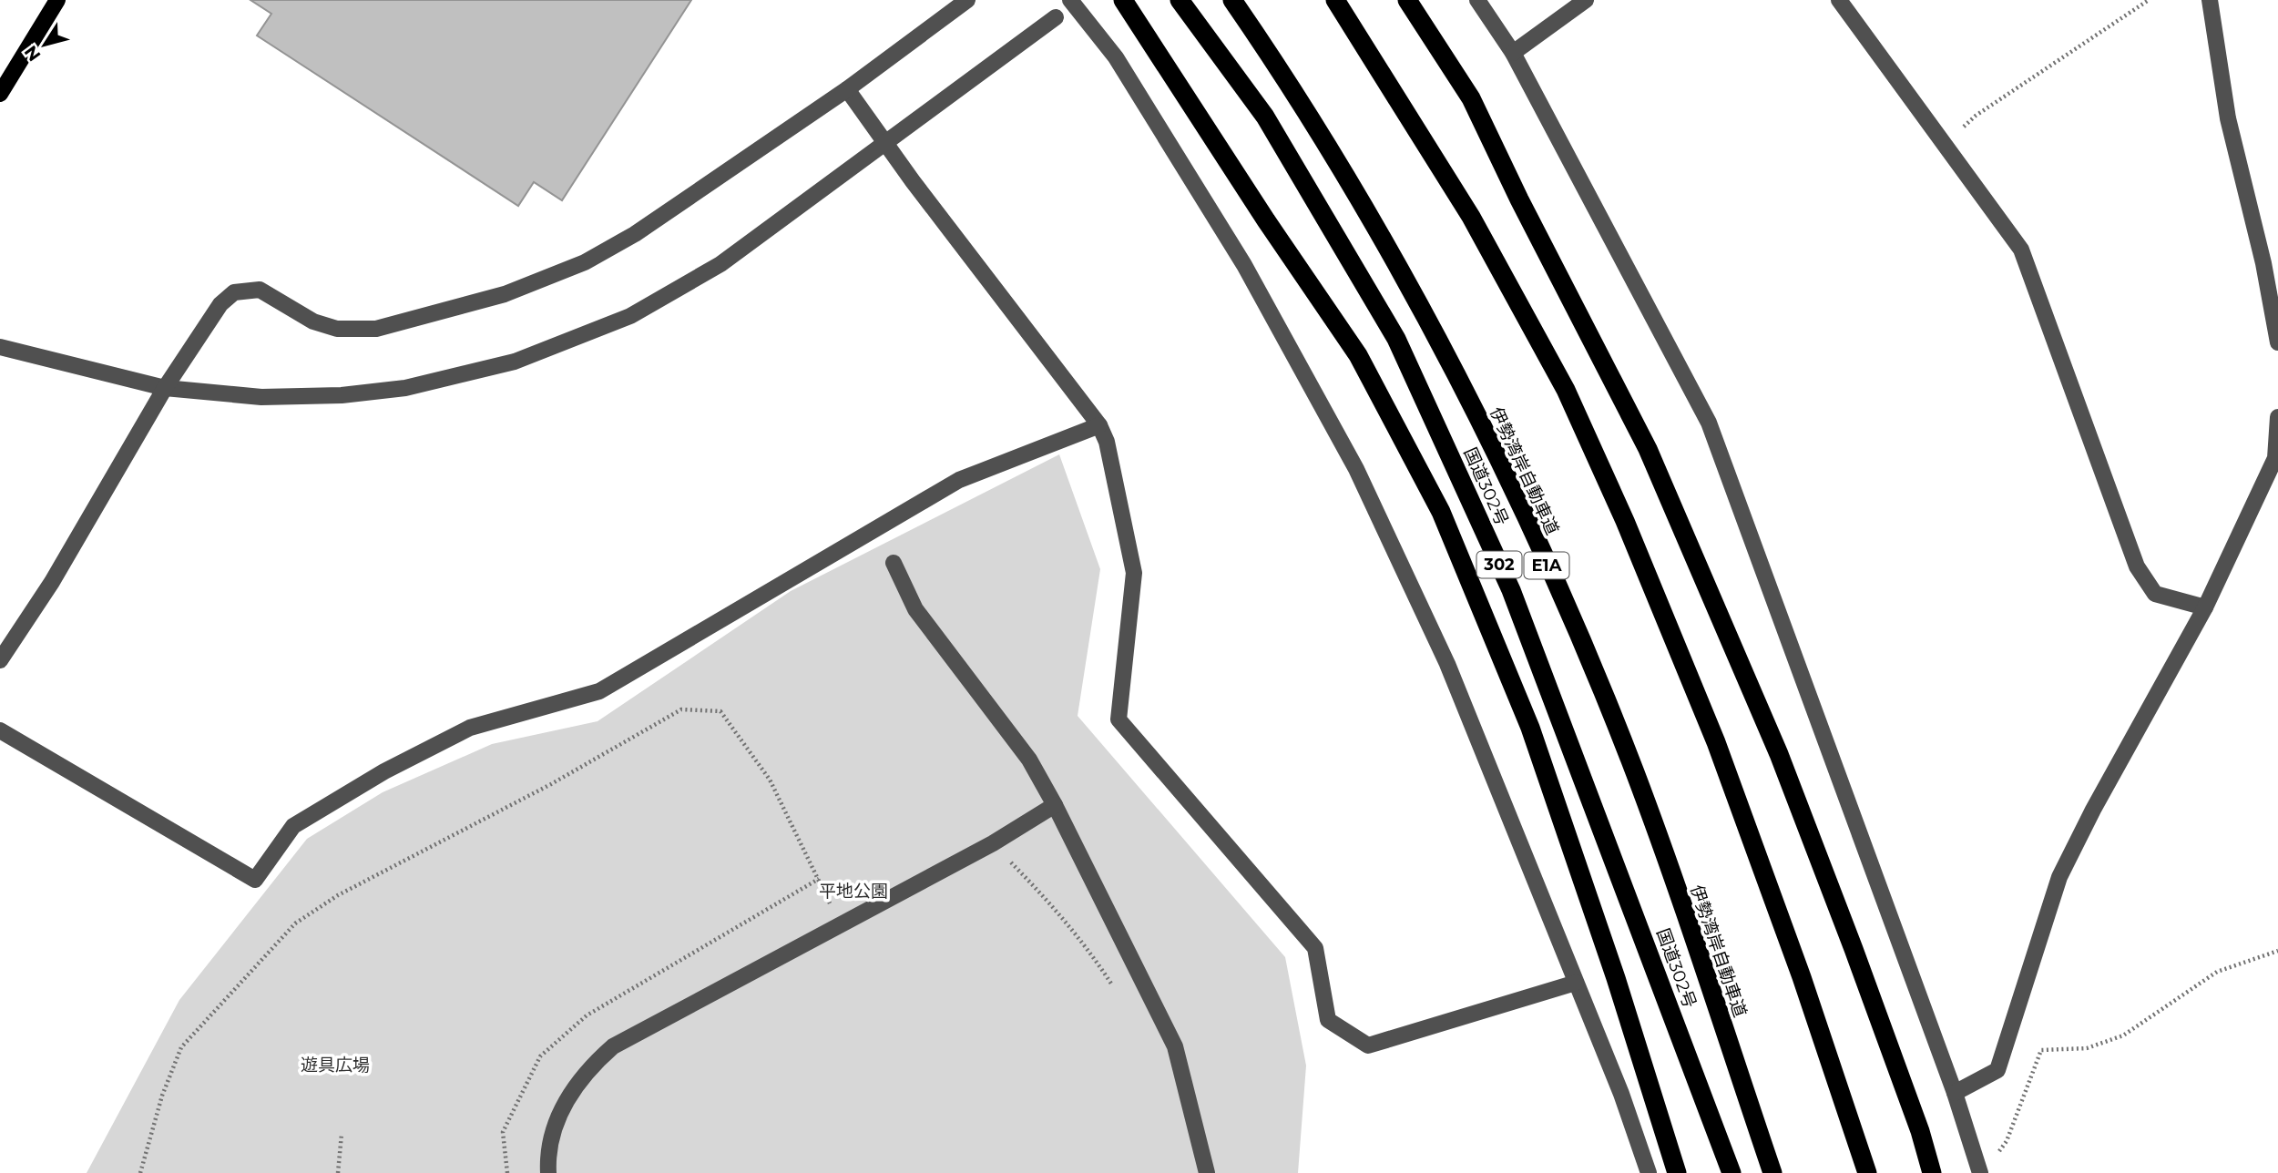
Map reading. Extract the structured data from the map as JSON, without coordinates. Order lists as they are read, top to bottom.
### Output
{
  "streets": {
    "highway": [
      "伊勢湾岸自動車道",
      "国道302号",
      "302",
      "E1A"
    ]
  },
  "parks": ["平地公園", "遊具広場"],
  "north": "bottom left"
}
